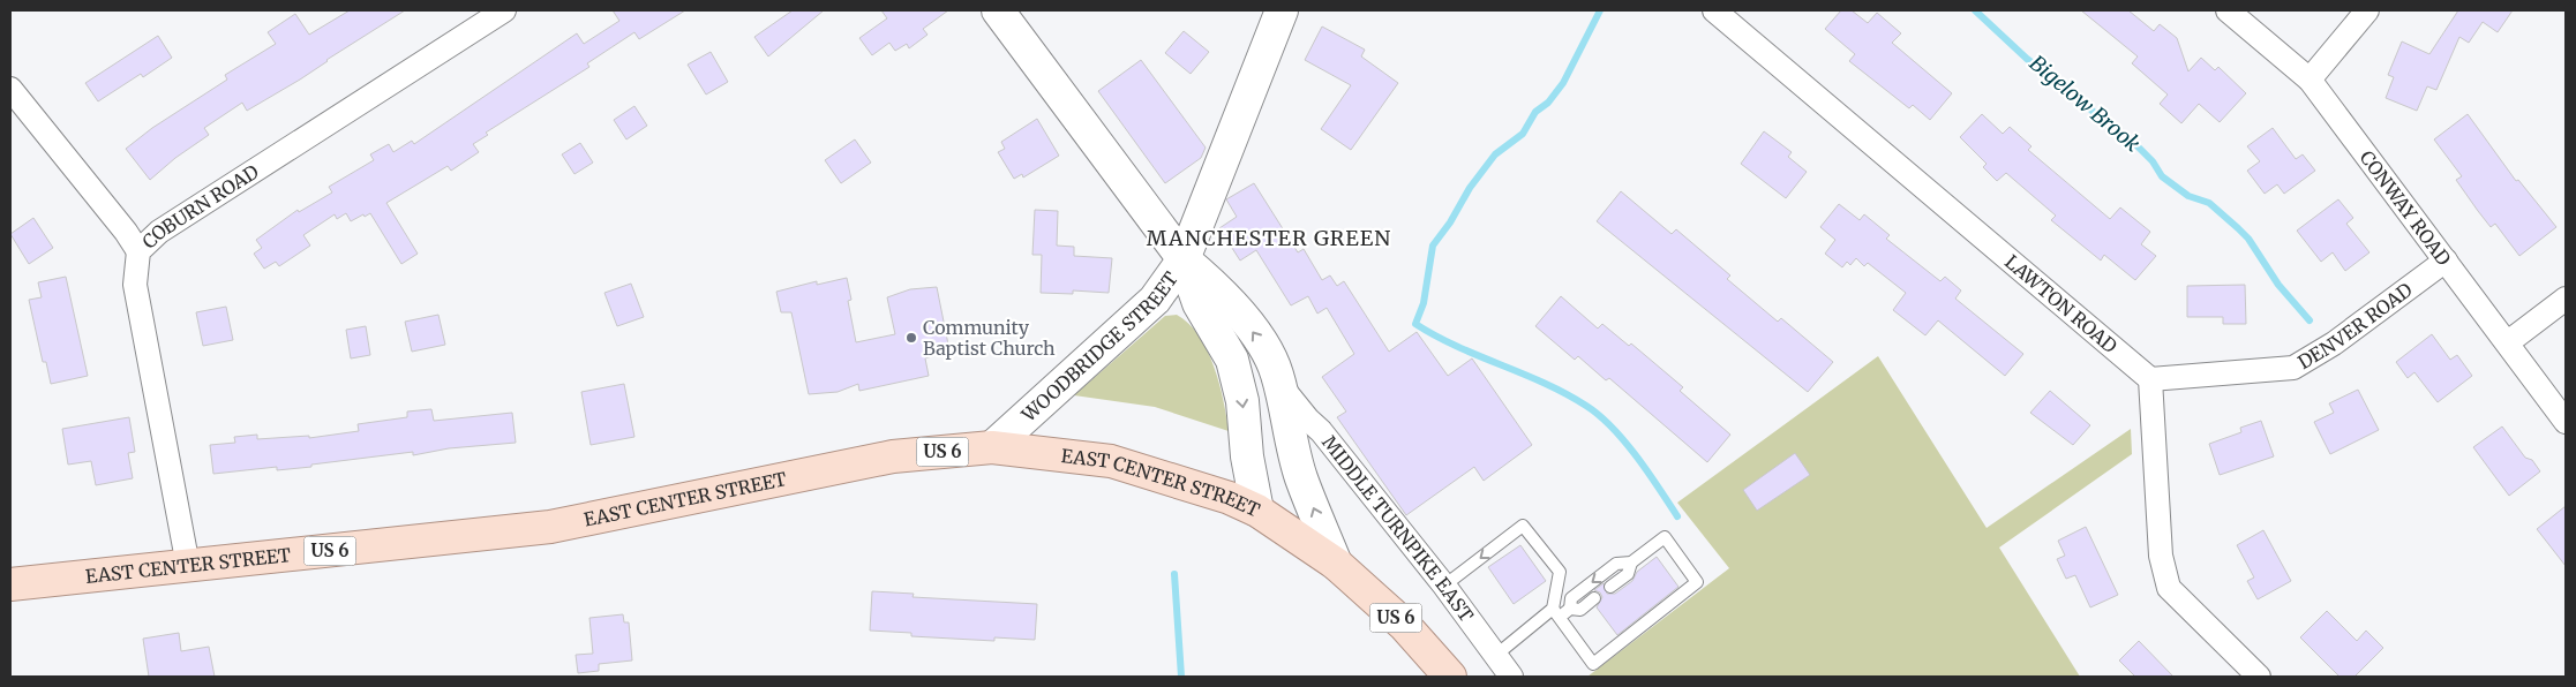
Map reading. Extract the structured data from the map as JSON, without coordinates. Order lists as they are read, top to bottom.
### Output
{
  "streets": {
    "main road": [
      "WOODBRIDGE STREET",
      "US 6",
      "EAST CENTER STREET",
      "MIDDLE TURNPIKE EAST"
    ],
    "street": [
      "CONWAY ROAD",
      "COBURN ROAD",
      "LAWTON ROAD",
      "DENVER ROAD"
    ]
  },
  "crossings": [
    ["CONWAY ROAD", "DENVER ROAD"],
    ["COBURN ROAD", "EAST CENTER STREET"],
    ["LAWTON ROAD", "DENVER ROAD"],
    ["WOODBRIDGE STREET", "EAST CENTER STREET"],
    ["WOODBRIDGE STREET", "MIDDLE TURNPIKE EAST"],
    ["EAST CENTER STREET", "MIDDLE TURNPIKE EAST"]
  ],
  "districts": ["MANCHESTER GREEN"],
  "water": ["Bigelow Brook"],
  "places": ["Community Baptist Church"]
}
